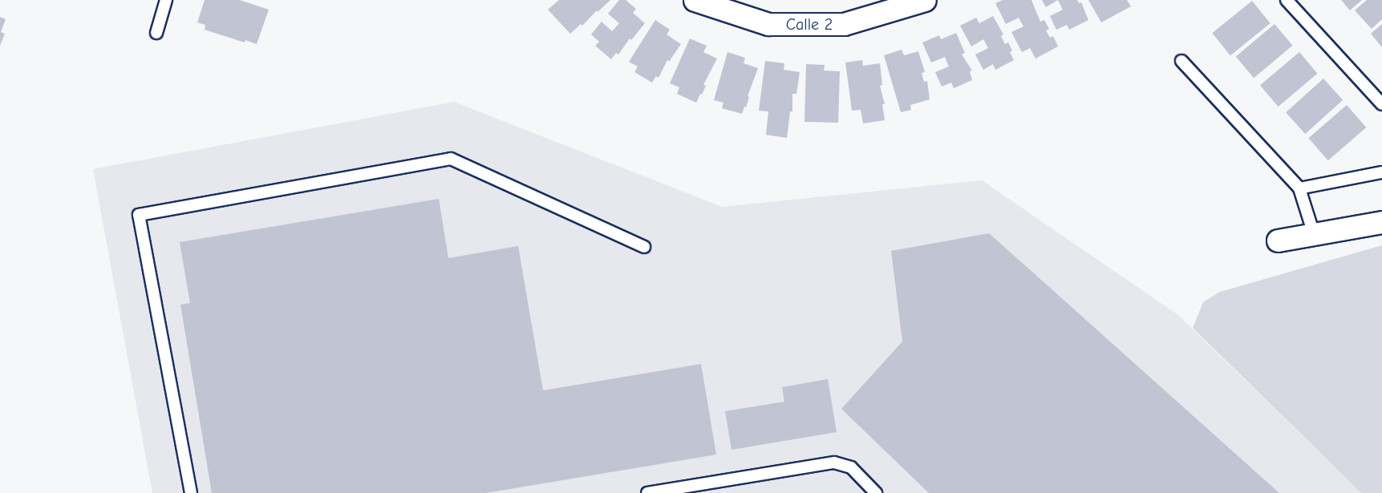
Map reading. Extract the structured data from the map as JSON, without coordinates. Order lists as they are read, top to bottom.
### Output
{
  "streets": {
    "street": ["Calle 2"]
  }
}
